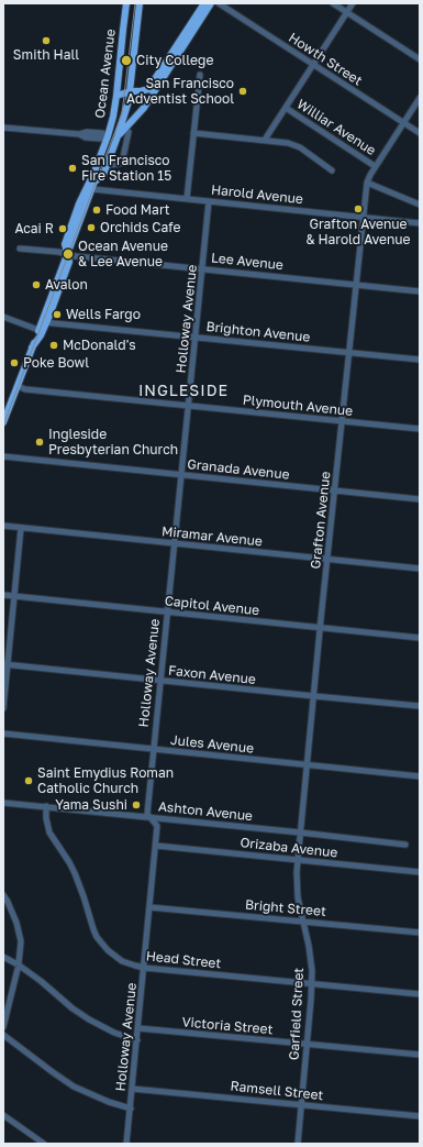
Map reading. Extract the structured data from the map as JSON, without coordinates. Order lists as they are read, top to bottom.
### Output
{
  "streets": {
    "main road": ["Ocean Avenue"],
    "street": [
      "Howth Street",
      "Williar Avenue",
      "Harold Avenue",
      "Lee Avenue",
      "Holloway Avenue",
      "Brighton Avenue",
      "Plymouth Avenue",
      "Granada Avenue",
      "Grafton Avenue",
      "Miramar Avenue",
      "Capitol Avenue",
      "Faxon Avenue",
      "Jules Avenue",
      "Ashton Avenue",
      "Orizaba Avenue",
      "Bright Street",
      "Head Street",
      "Garfield Street",
      "Victoria Street",
      "Ramsell Street"
    ]
  },
  "crossings": [
    ["Howth Street", "Grafton Avenue"],
    ["Ocean Avenue", "Harold Avenue"],
    ["Ocean Avenue", "Lee Avenue"],
    ["Ocean Avenue", "Brighton Avenue"],
    ["Ocean Avenue", "Plymouth Avenue"],
    ["Williar Avenue", "Grafton Avenue"],
    ["Harold Avenue", "Holloway Avenue"],
    ["Harold Avenue", "Grafton Avenue"],
    ["Lee Avenue", "Holloway Avenue"],
    ["Lee Avenue", "Grafton Avenue"],
    ["Holloway Avenue", "Brighton Avenue"],
    ["Holloway Avenue", "Plymouth Avenue"],
    ["Holloway Avenue", "Granada Avenue"],
    ["Holloway Avenue", "Miramar Avenue"],
    ["Holloway Avenue", "Capitol Avenue"],
    ["Holloway Avenue", "Faxon Avenue"],
    ["Holloway Avenue", "Jules Avenue"],
    ["Holloway Avenue", "Ashton Avenue"],
    ["Holloway Avenue", "Orizaba Avenue"],
    ["Holloway Avenue", "Bright Street"],
    ["Holloway Avenue", "Head Street"],
    ["Holloway Avenue", "Victoria Street"],
    ["Holloway Avenue", "Ramsell Street"],
    ["Brighton Avenue", "Grafton Avenue"],
    ["Plymouth Avenue", "Grafton Avenue"],
    ["Granada Avenue", "Grafton Avenue"],
    ["Grafton Avenue", "Miramar Avenue"],
    ["Grafton Avenue", "Capitol Avenue"],
    ["Grafton Avenue", "Faxon Avenue"],
    ["Grafton Avenue", "Jules Avenue"],
    ["Grafton Avenue", "Ashton Avenue"],
    ["Grafton Avenue", "Orizaba Avenue"],
    ["Grafton Avenue", "Garfield Street"],
    ["Ashton Avenue", "Head Street"],
    ["Orizaba Avenue", "Garfield Street"],
    ["Bright Street", "Garfield Street"],
    ["Head Street", "Garfield Street"],
    ["Garfield Street", "Victoria Street"],
    ["Garfield Street", "Ramsell Street"]
  ],
  "districts": ["INGLESIDE"],
  "places": [
    "Smith Hall",
    "City College",
    "San Francisco Adventist School",
    "San Francisco Fire Station 15",
    "Grafton Avenue & Harold Avenue",
    "Food Mart",
    "Orchids Cafe",
    "Acai R",
    "Ocean Avenue & Lee Avenue",
    "Avalon",
    "Wells Fargo",
    "McDonald's",
    "Poke Bowl",
    "Ingleside Presbyterian Church",
    "Saint Emydius Roman Catholic Church",
    "Yama Sushi"
  ]
}
